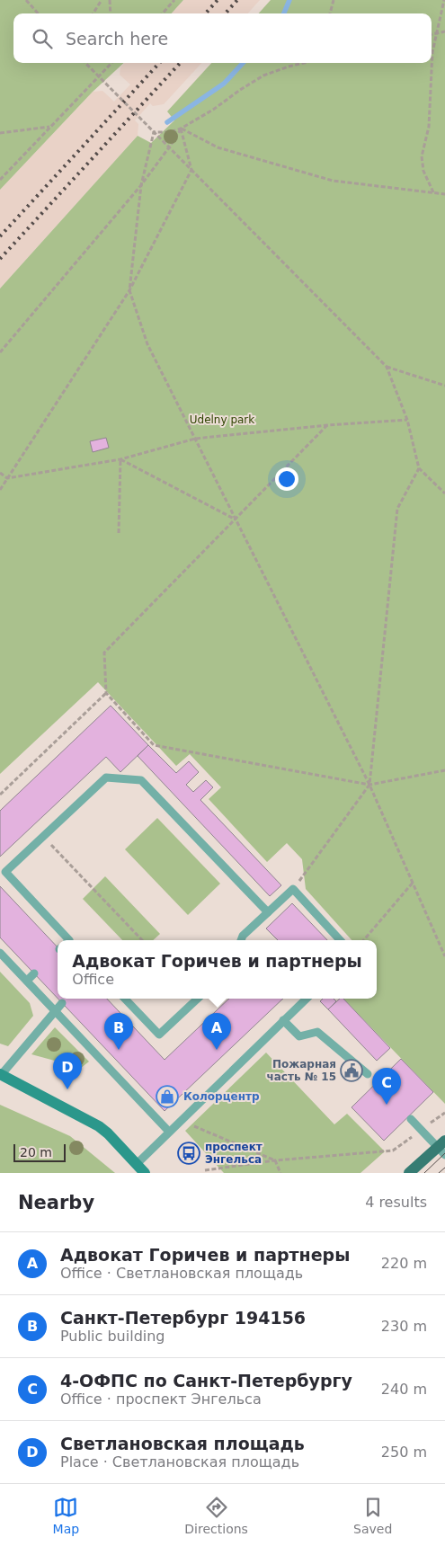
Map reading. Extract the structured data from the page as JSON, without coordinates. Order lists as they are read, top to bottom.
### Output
{
  "parks": ["Udelny park"],
  "places": {
    "public building": ["Пожарная часть № 15"],
    "shop": ["Колорцентр"],
    "bus stop": ["проспект Энгельса"]
  },
  "scale_bar": "20 m",
  "page": {
    "search": "Search here",
    "popup": ["Адвокат Горичев и партнеры", "Office"],
    "pins": [
      "A",
      "B",
      "D",
      "C"
    ],
    "scale": "20 m",
    "heading": ["Nearby", "4 results"],
    "list": [
      {
        "mark": "A",
        "name": "Адвокат Горичев и партнеры",
        "note": "Office · Светлановская площадь",
        "value": "220 m"
      },
      {
        "mark": "B",
        "name": "Санкт-Петербург 194156",
        "note": "Public building",
        "value": "230 m"
      },
      {
        "mark": "C",
        "name": "4-ОФПС по Санкт-Петербургу",
        "note": "Office · проспект Энгельса",
        "value": "240 m"
      },
      {
        "mark": "D",
        "name": "Светлановская площадь",
        "note": "Place · Светлановская площадь",
        "value": "250 m"
      }
    ],
    "nav": ["Map", "Directions", "Saved"]
  }
}
